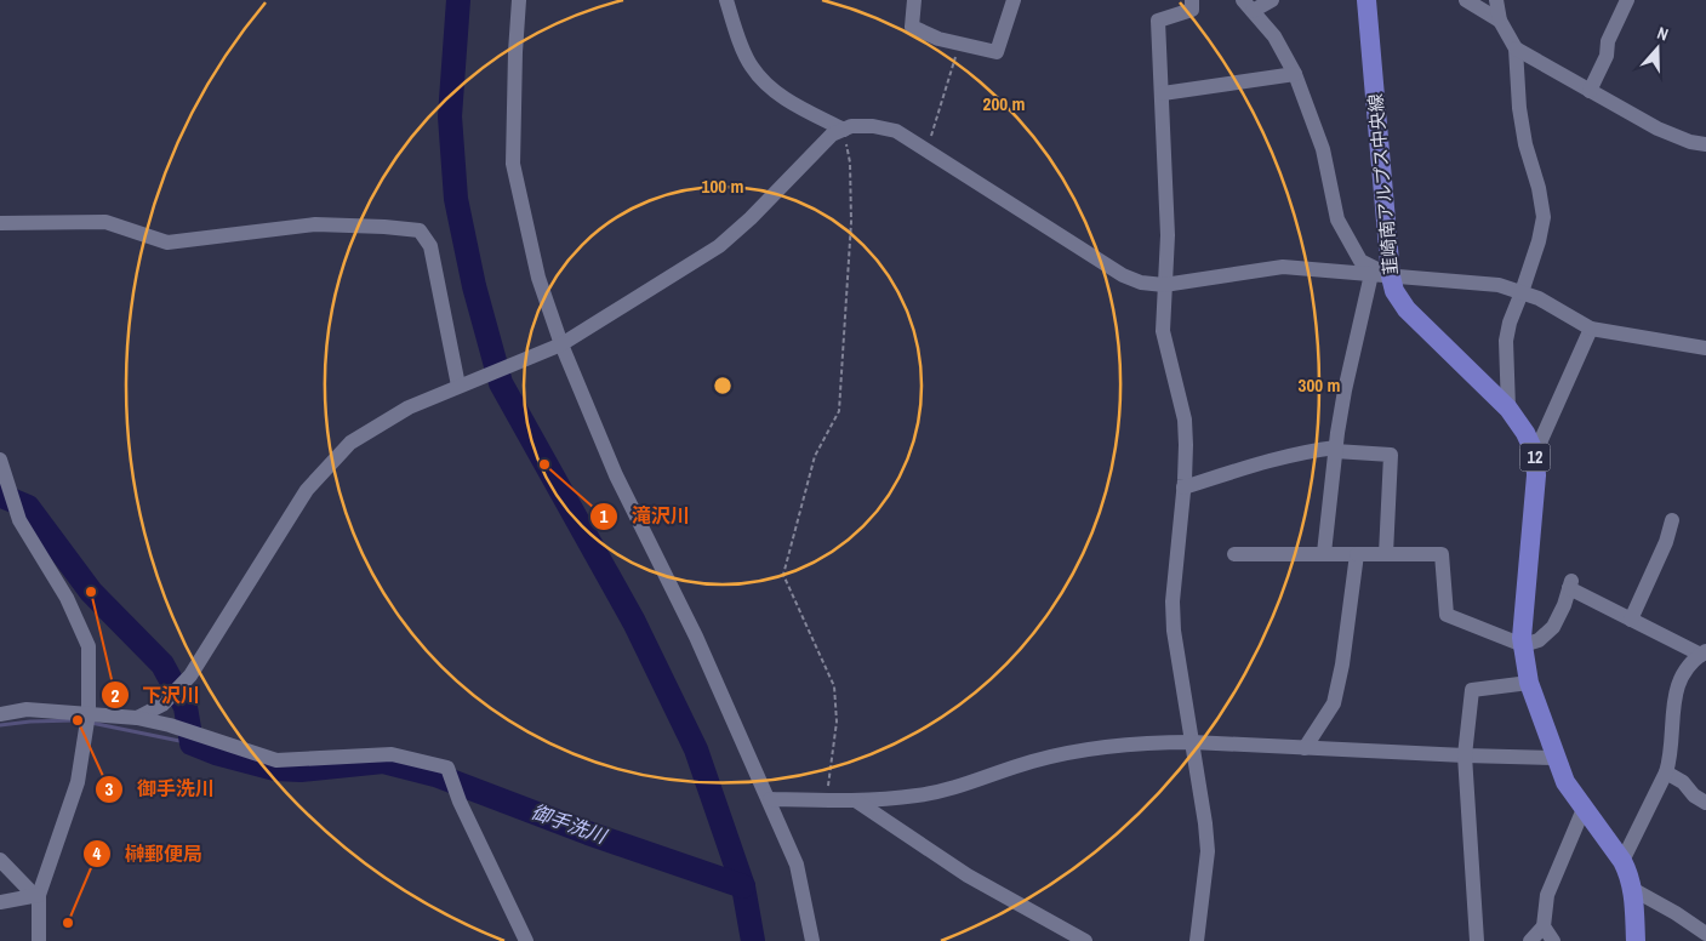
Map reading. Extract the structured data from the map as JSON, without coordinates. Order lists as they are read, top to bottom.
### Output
{
  "streets": {
    "main road": ["韮崎南アルプス中央線", "12"]
  },
  "water": ["御手洗川"],
  "places": [
    "滝沢川",
    "下沢川",
    "御手洗川",
    "榊郵便局"
  ],
  "north": "top",
  "rings": ["200 m", "100 m", "300 m"]
}
